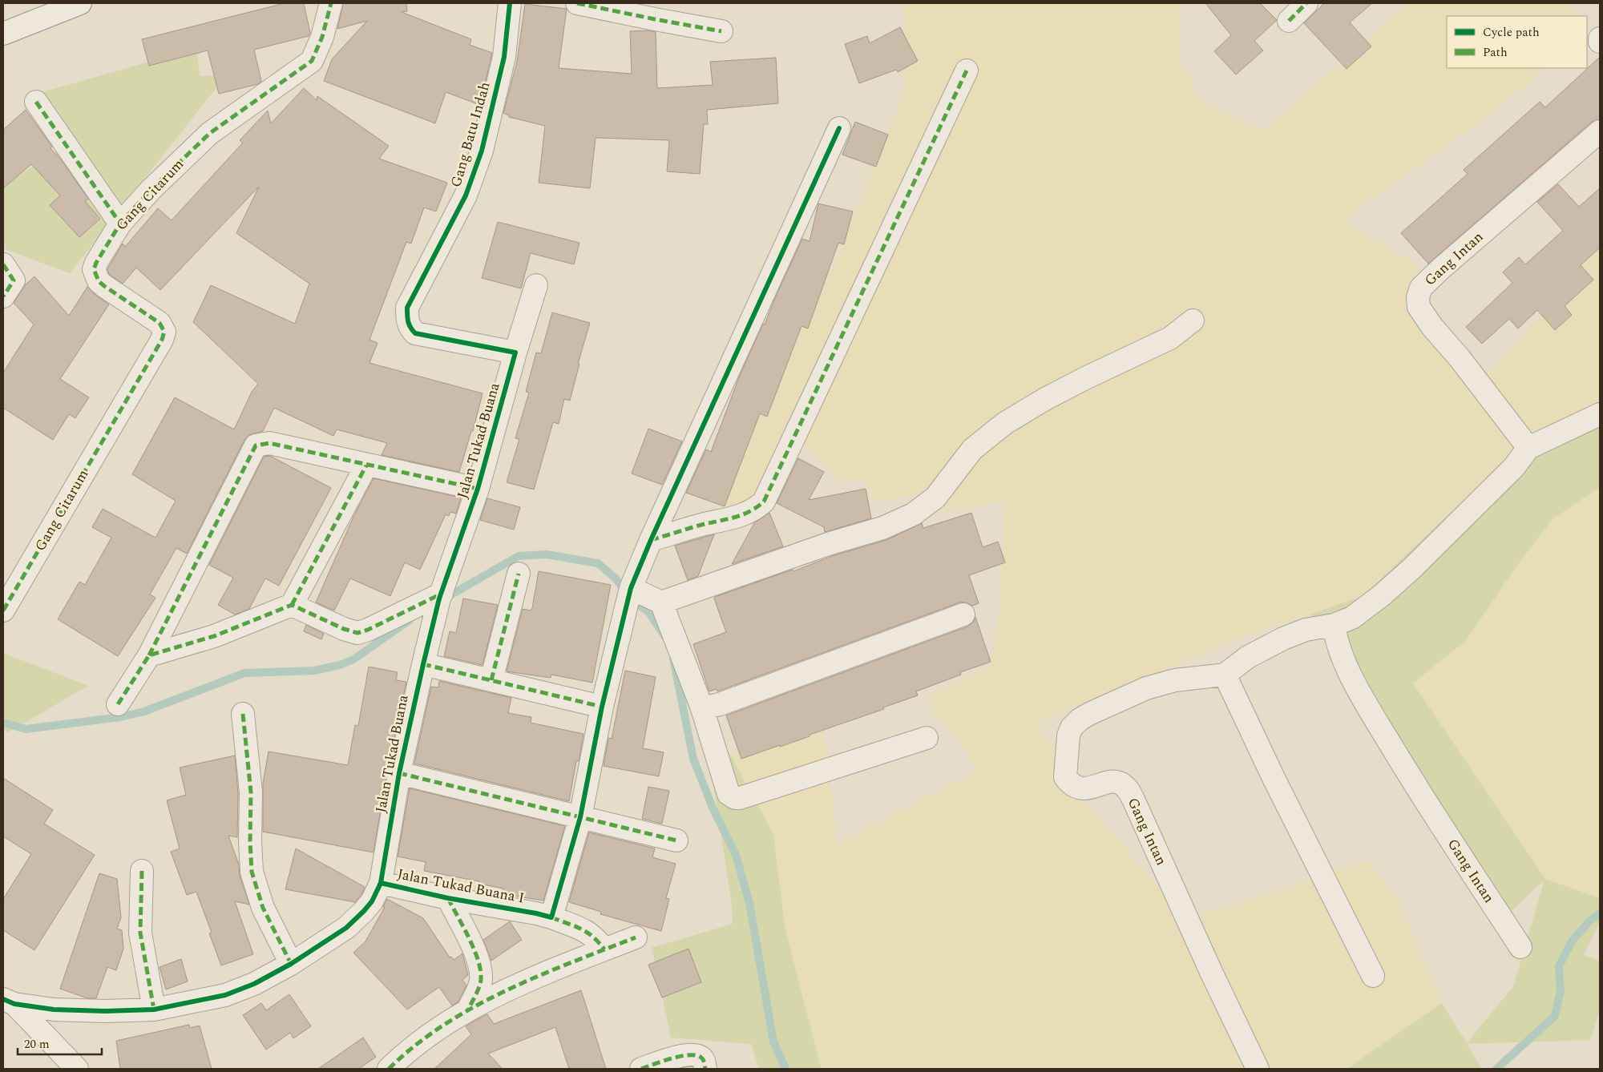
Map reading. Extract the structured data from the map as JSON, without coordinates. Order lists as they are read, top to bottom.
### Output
{
  "streets": {
    "street": [
      "Gang Batu Indah",
      "Gang Citarum",
      "Gang Intan",
      "Jalan Tukad Buana",
      "Jalan Tukad Buana I"
    ]
  },
  "crossings": [
    ["Gang Batu Indah", "Jalan Tukad Buana"],
    ["Jalan Tukad Buana", "Jalan Tukad Buana I"]
  ],
  "legend": ["Cycle path", "Path"],
  "scale_bar": "20 m"
}
